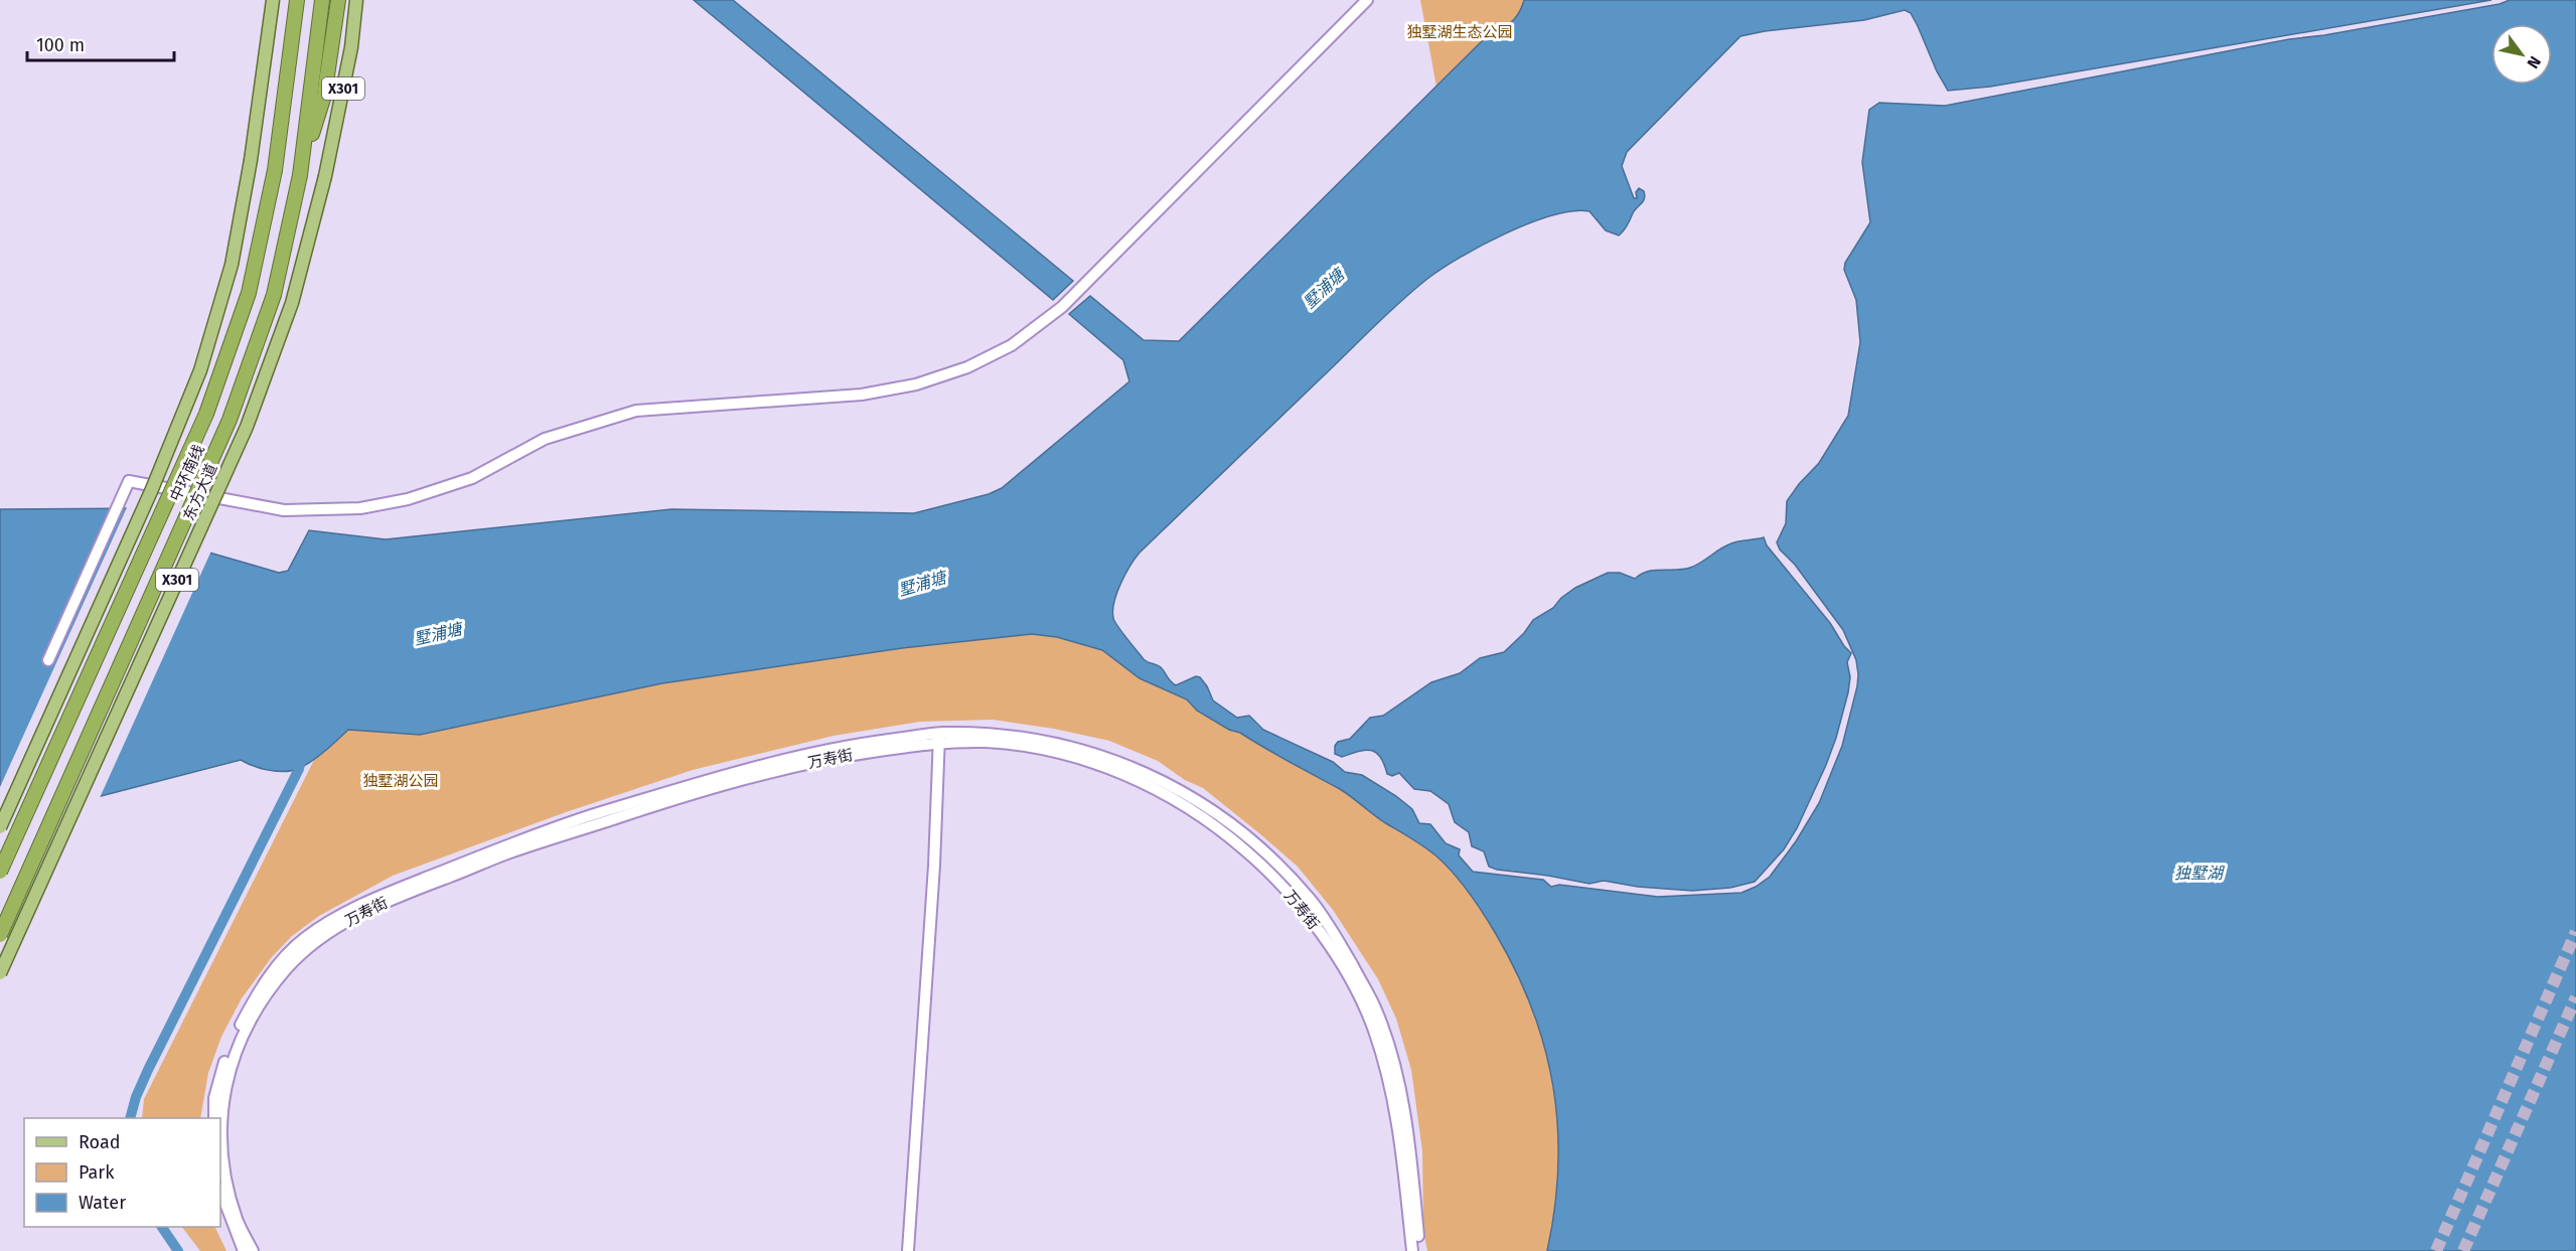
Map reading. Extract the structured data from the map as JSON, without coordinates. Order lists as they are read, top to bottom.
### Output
{
  "streets": {
    "highway": ["中环南线"],
    "main road": ["X301", "东方大道"],
    "street": ["万寿街"]
  },
  "water": ["墅浦塘", "独墅湖"],
  "parks": ["独墅湖生态公园", "独墅湖公园"],
  "legend": ["Road", "Park", "Water"],
  "scale_bar": "100 m",
  "north": "bottom right"
}
